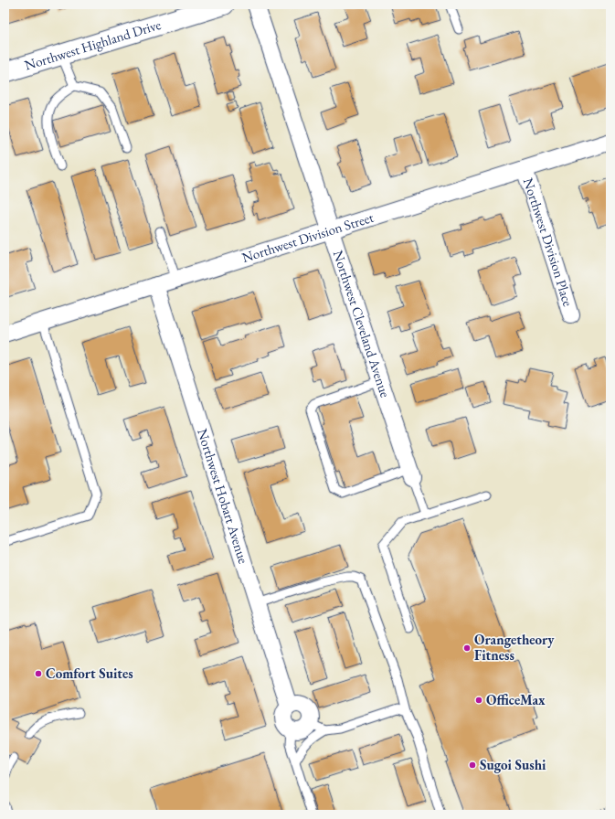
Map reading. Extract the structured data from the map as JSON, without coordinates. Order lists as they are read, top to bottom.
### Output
{
  "streets": {
    "street": [
      "Northwest Highland Drive",
      "Northwest Division Street",
      "Northwest Division Place",
      "Northwest Cleveland Avenue",
      "Northwest Hobart Avenue"
    ]
  },
  "crossings": [
    ["Northwest Division Street", "Northwest Division Place"],
    ["Northwest Division Street", "Northwest Cleveland Avenue"],
    ["Northwest Division Street", "Northwest Hobart Avenue"]
  ],
  "places": [
    "Orangetheory Fitness",
    "Comfort Suites",
    "OfficeMax",
    "Sugoi Sushi"
  ]
}
